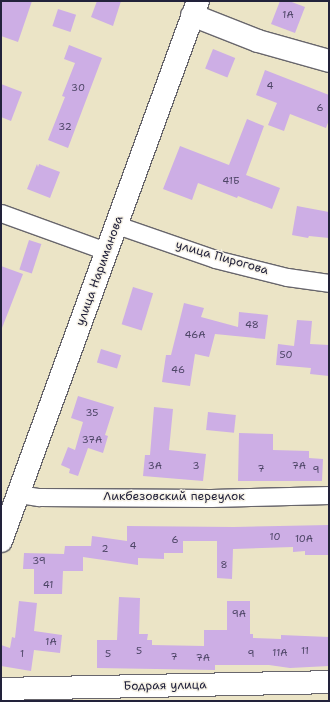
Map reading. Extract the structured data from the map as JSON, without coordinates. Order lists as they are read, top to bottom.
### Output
{
  "streets": {
    "street": [
      "улица Пирогова",
      "улица Нариманова",
      "Ликбезовский переулок",
      "Бодрая улица"
    ]
  },
  "crossings": [
    ["улица Пирогова", "улица Нариманова"],
    ["улица Нариманова", "Ликбезовский переулок"]
  ],
  "house_numbers": [
    "1А",
    "4",
    "30",
    "6",
    "32",
    "41Б",
    "48",
    "46А",
    "50",
    "46",
    "35",
    "37А",
    "3А",
    "3",
    "7А",
    "7",
    "9",
    "10",
    "10А",
    "6",
    "4",
    "2",
    "39",
    "8",
    "41",
    "9А",
    "1А",
    "5",
    "11",
    "11А",
    "1",
    "5",
    "9",
    "7",
    "7А"
  ]
}
